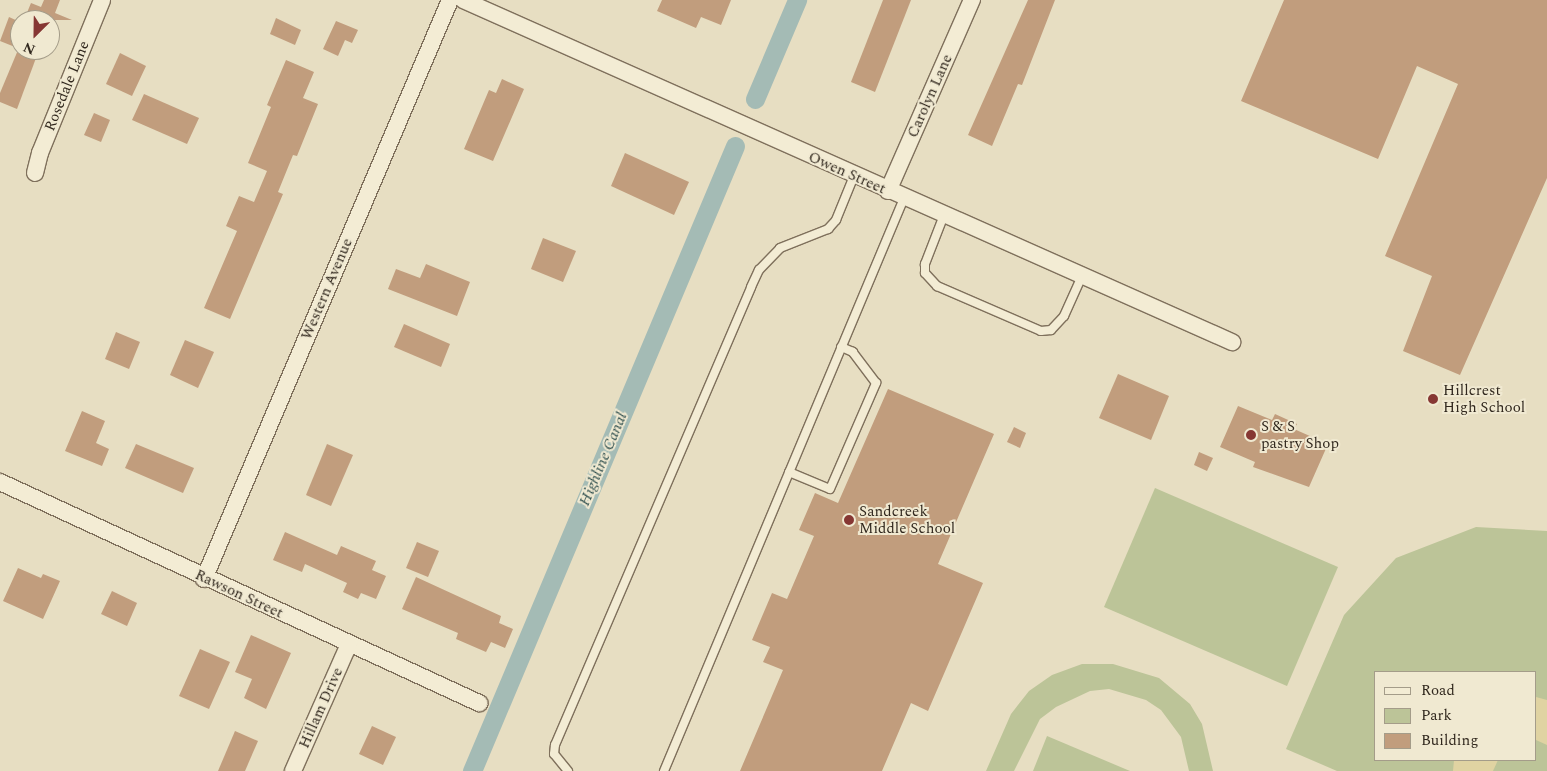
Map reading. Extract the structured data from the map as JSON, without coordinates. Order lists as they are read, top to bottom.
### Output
{
  "streets": {
    "street": [
      "Rosedale Lane",
      "Carolyn Lane",
      "Owen Street",
      "Western Avenue",
      "Rawson Street",
      "Hillam Drive"
    ]
  },
  "crossings": [
    ["Carolyn Lane", "Owen Street"],
    ["Western Avenue", "Rawson Street"],
    ["Rawson Street", "Hillam Drive"]
  ],
  "water": ["Highline Canal"],
  "places": ["Hillcrest High School", "S & S pastry Shop", "Sandcreek Middle School"],
  "legend": ["Road", "Park", "Building"],
  "north": "bottom left"
}
